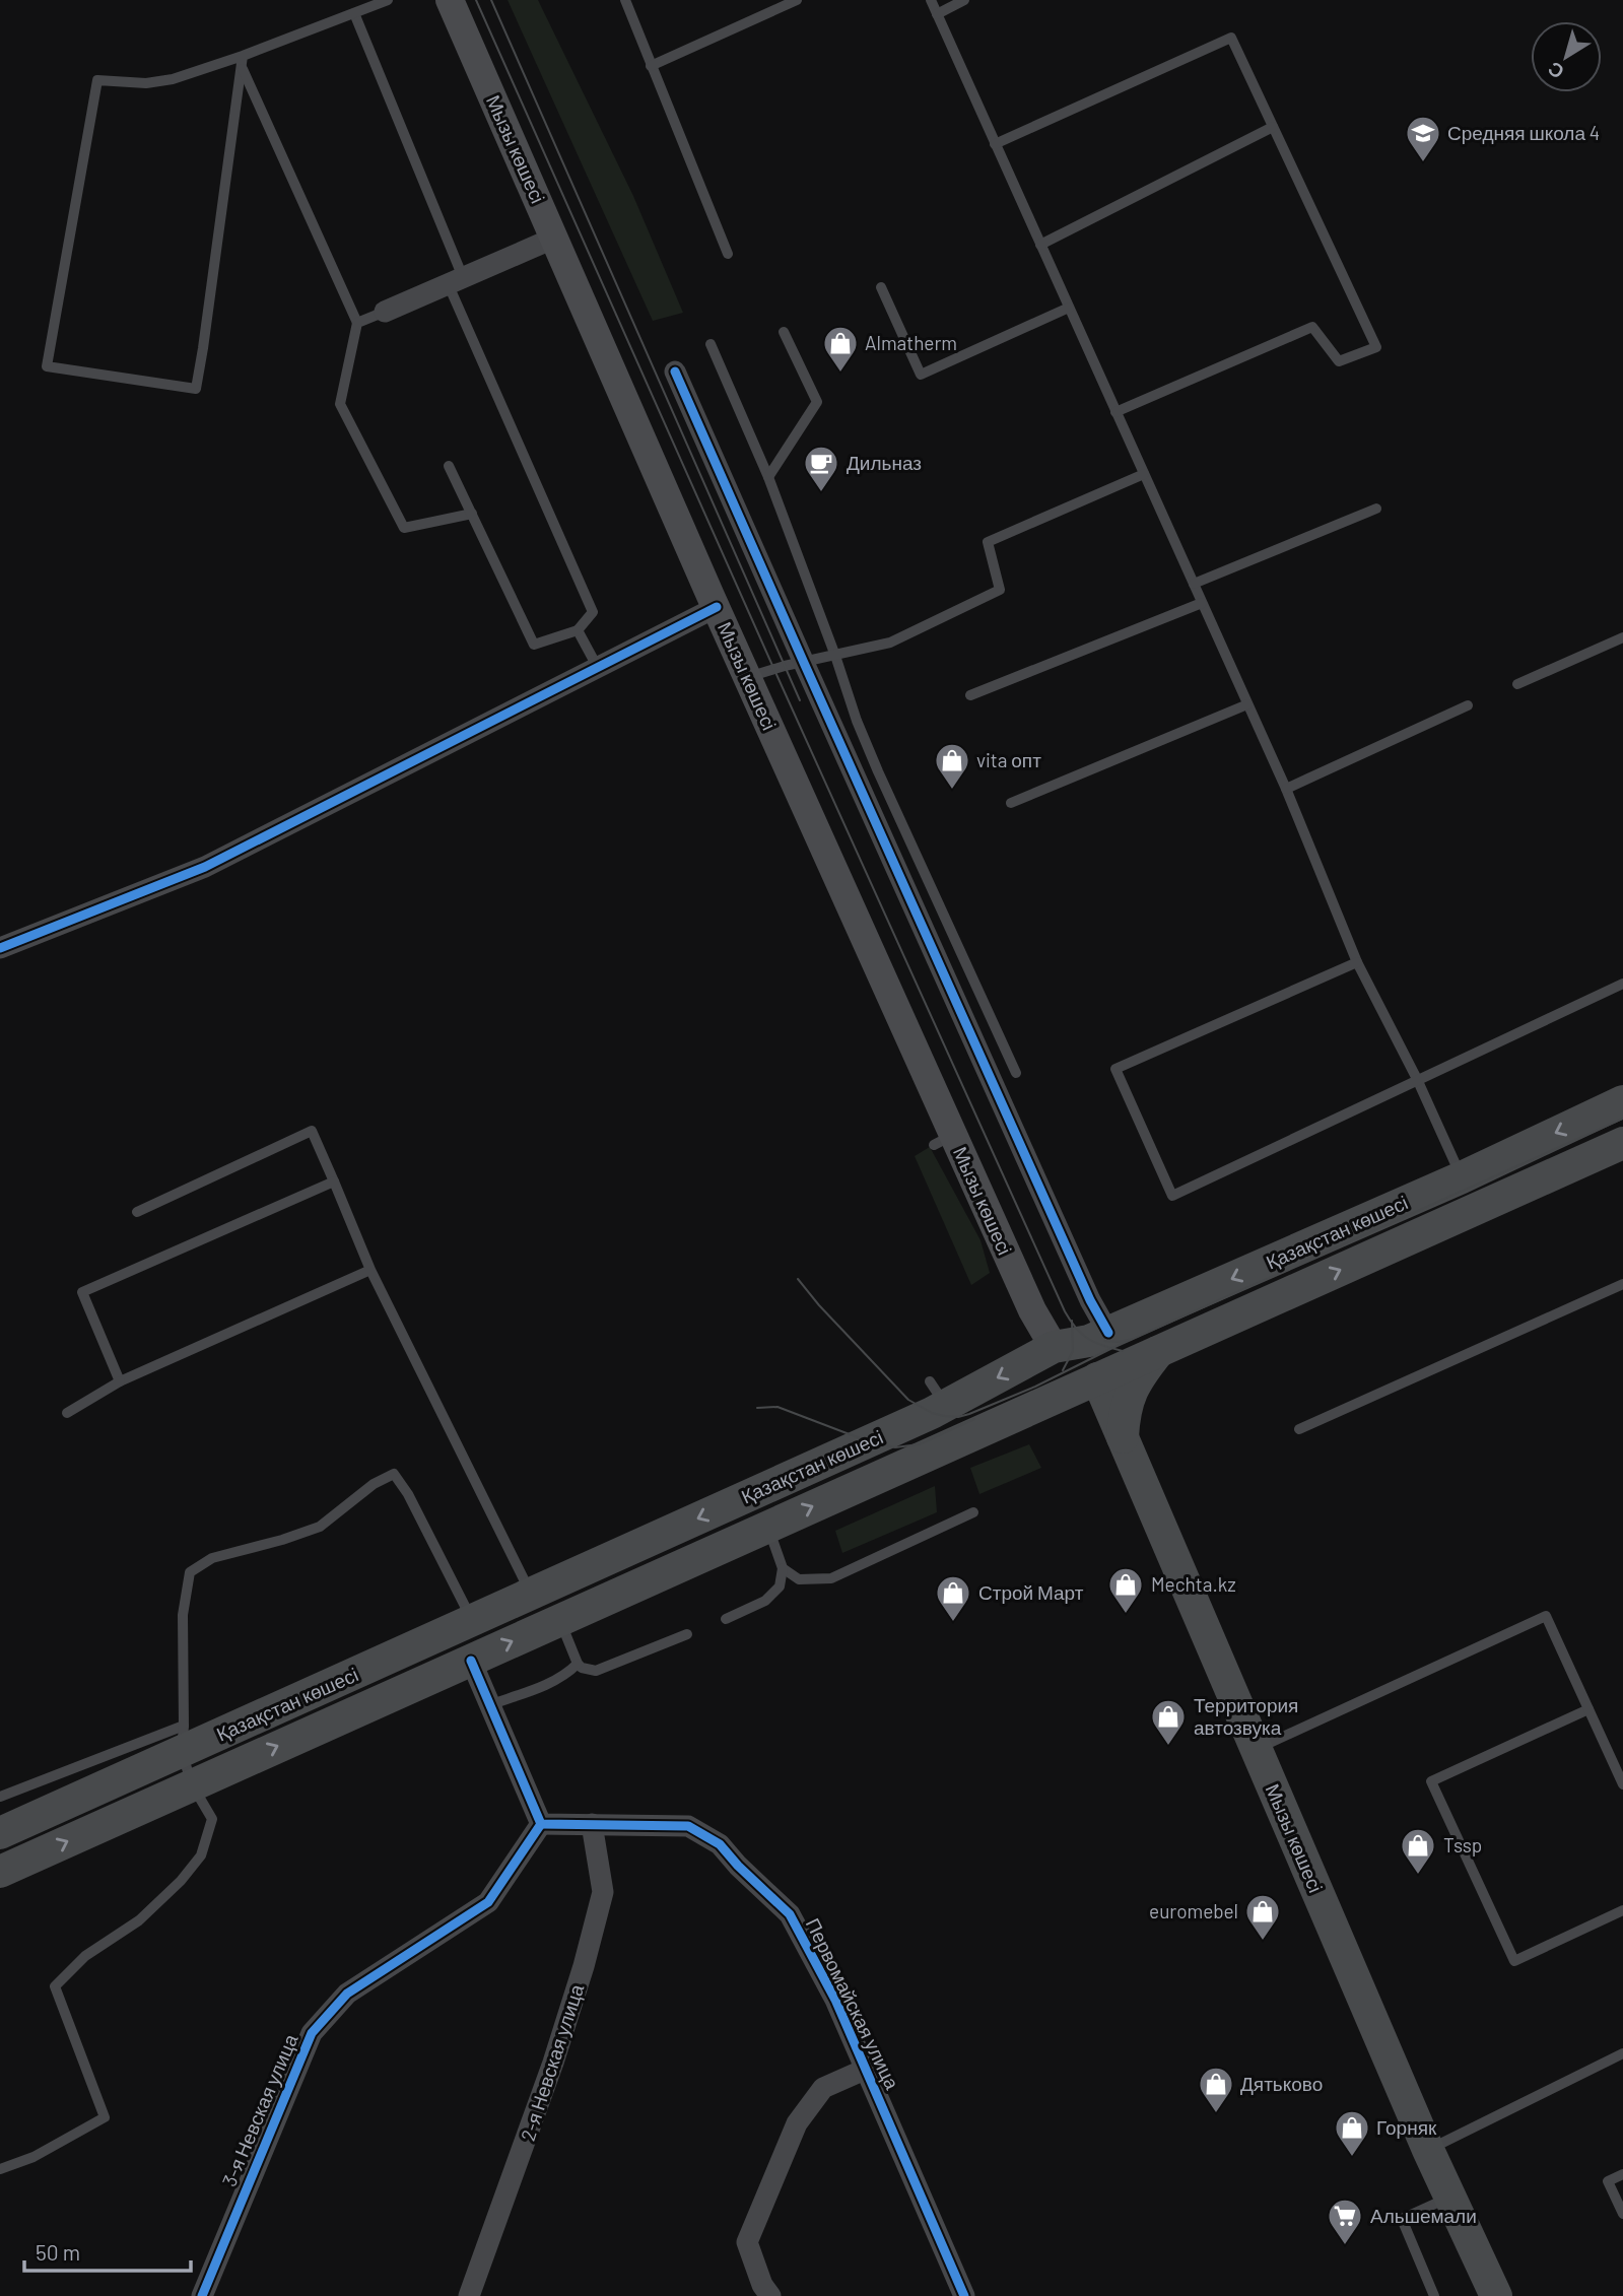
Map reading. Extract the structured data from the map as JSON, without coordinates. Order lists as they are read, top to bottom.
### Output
{
  "streets": {
    "main road": ["Мызы көшесі", "Қазақстан көшесі"],
    "street": ["Первомайская улица", "2-я Невская улица", "3-я Невская улица"]
  },
  "crossings": [
    ["Мызы көшесі", "Қазақстан көшесі"],
    ["Первомайская улица", "2-я Невская улица"],
    ["Первомайская улица", "3-я Невская улица"]
  ],
  "places": {
    "school or university": ["Средняя школа 4"],
    "shop": [
      "Almatherm",
      "vita опт",
      "Mechta.kz",
      "Строй Март",
      "Территория автозвука",
      "Tssp",
      "euromebel",
      "Дятьково",
      "Горняк"
    ],
    "cafe": ["Дильназ"],
    "supermarket": ["Альшемали"]
  },
  "scale_bar": "50 m",
  "north": "bottom left"
}
